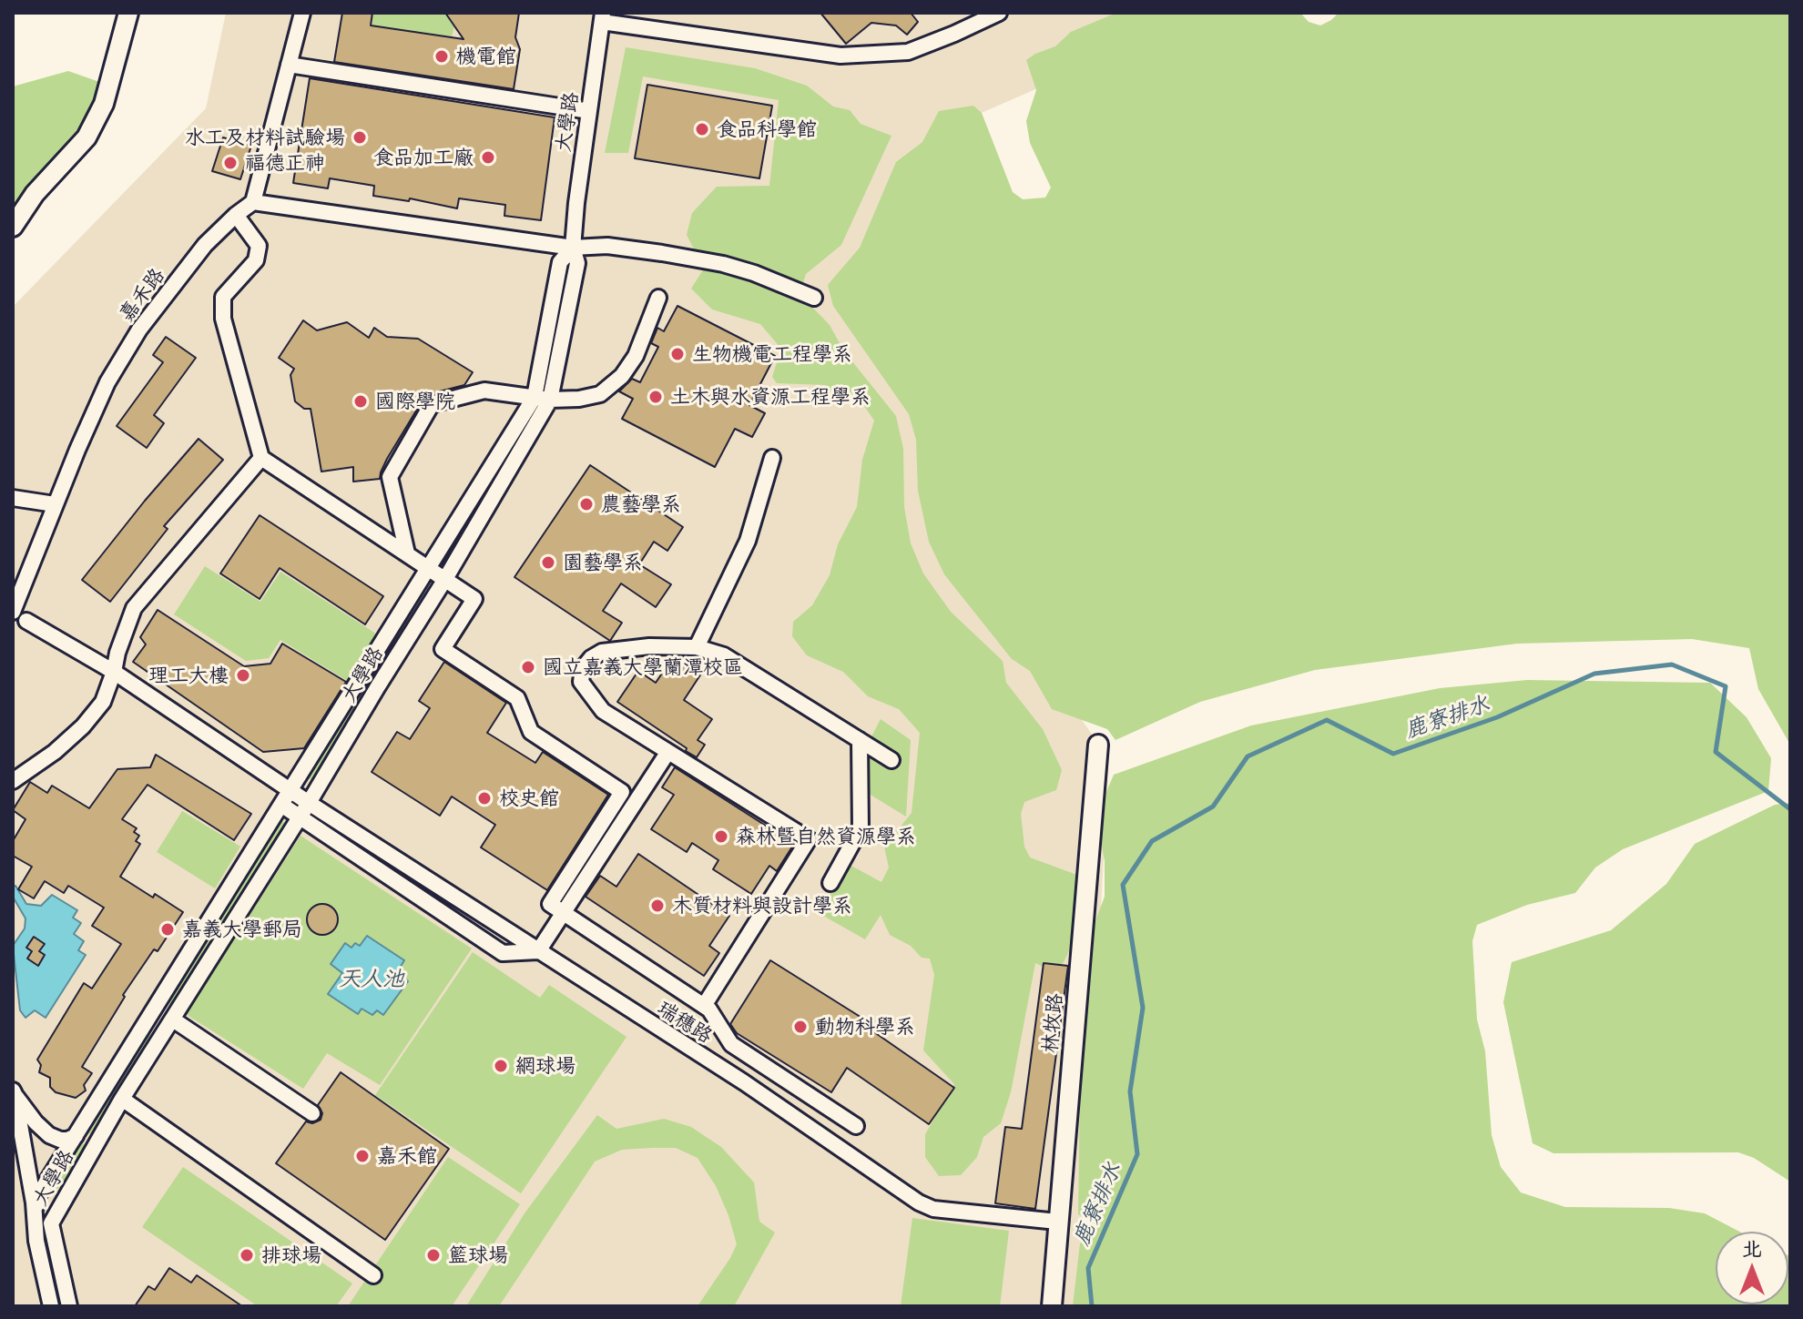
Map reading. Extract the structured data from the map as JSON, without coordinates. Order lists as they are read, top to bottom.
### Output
{
  "streets": {
    "street": [
      "大學路",
      "嘉禾路",
      "瑞穗路",
      "林牧路"
    ]
  },
  "crossings": [
    ["大學路", "瑞穗路"],
    ["瑞穗路", "林牧路"]
  ],
  "water": ["鹿寮排水", "天人池"],
  "places": [
    "機電館",
    "食品科學館",
    "水工及材料試驗場",
    "食品加工廠",
    "福德正神",
    "生物機電工程學系",
    "土木與水資源工程學系",
    "國際學院",
    "農藝學系",
    "園藝學系",
    "國立嘉義大學蘭潭校區",
    "理工大樓",
    "校史館",
    "森林暨自然資源學系",
    "木質材料與設計學系",
    "嘉義大學郵局",
    "動物科學系",
    "網球場",
    "嘉禾館",
    "排球場",
    "籃球場"
  ],
  "north": "top"
}
